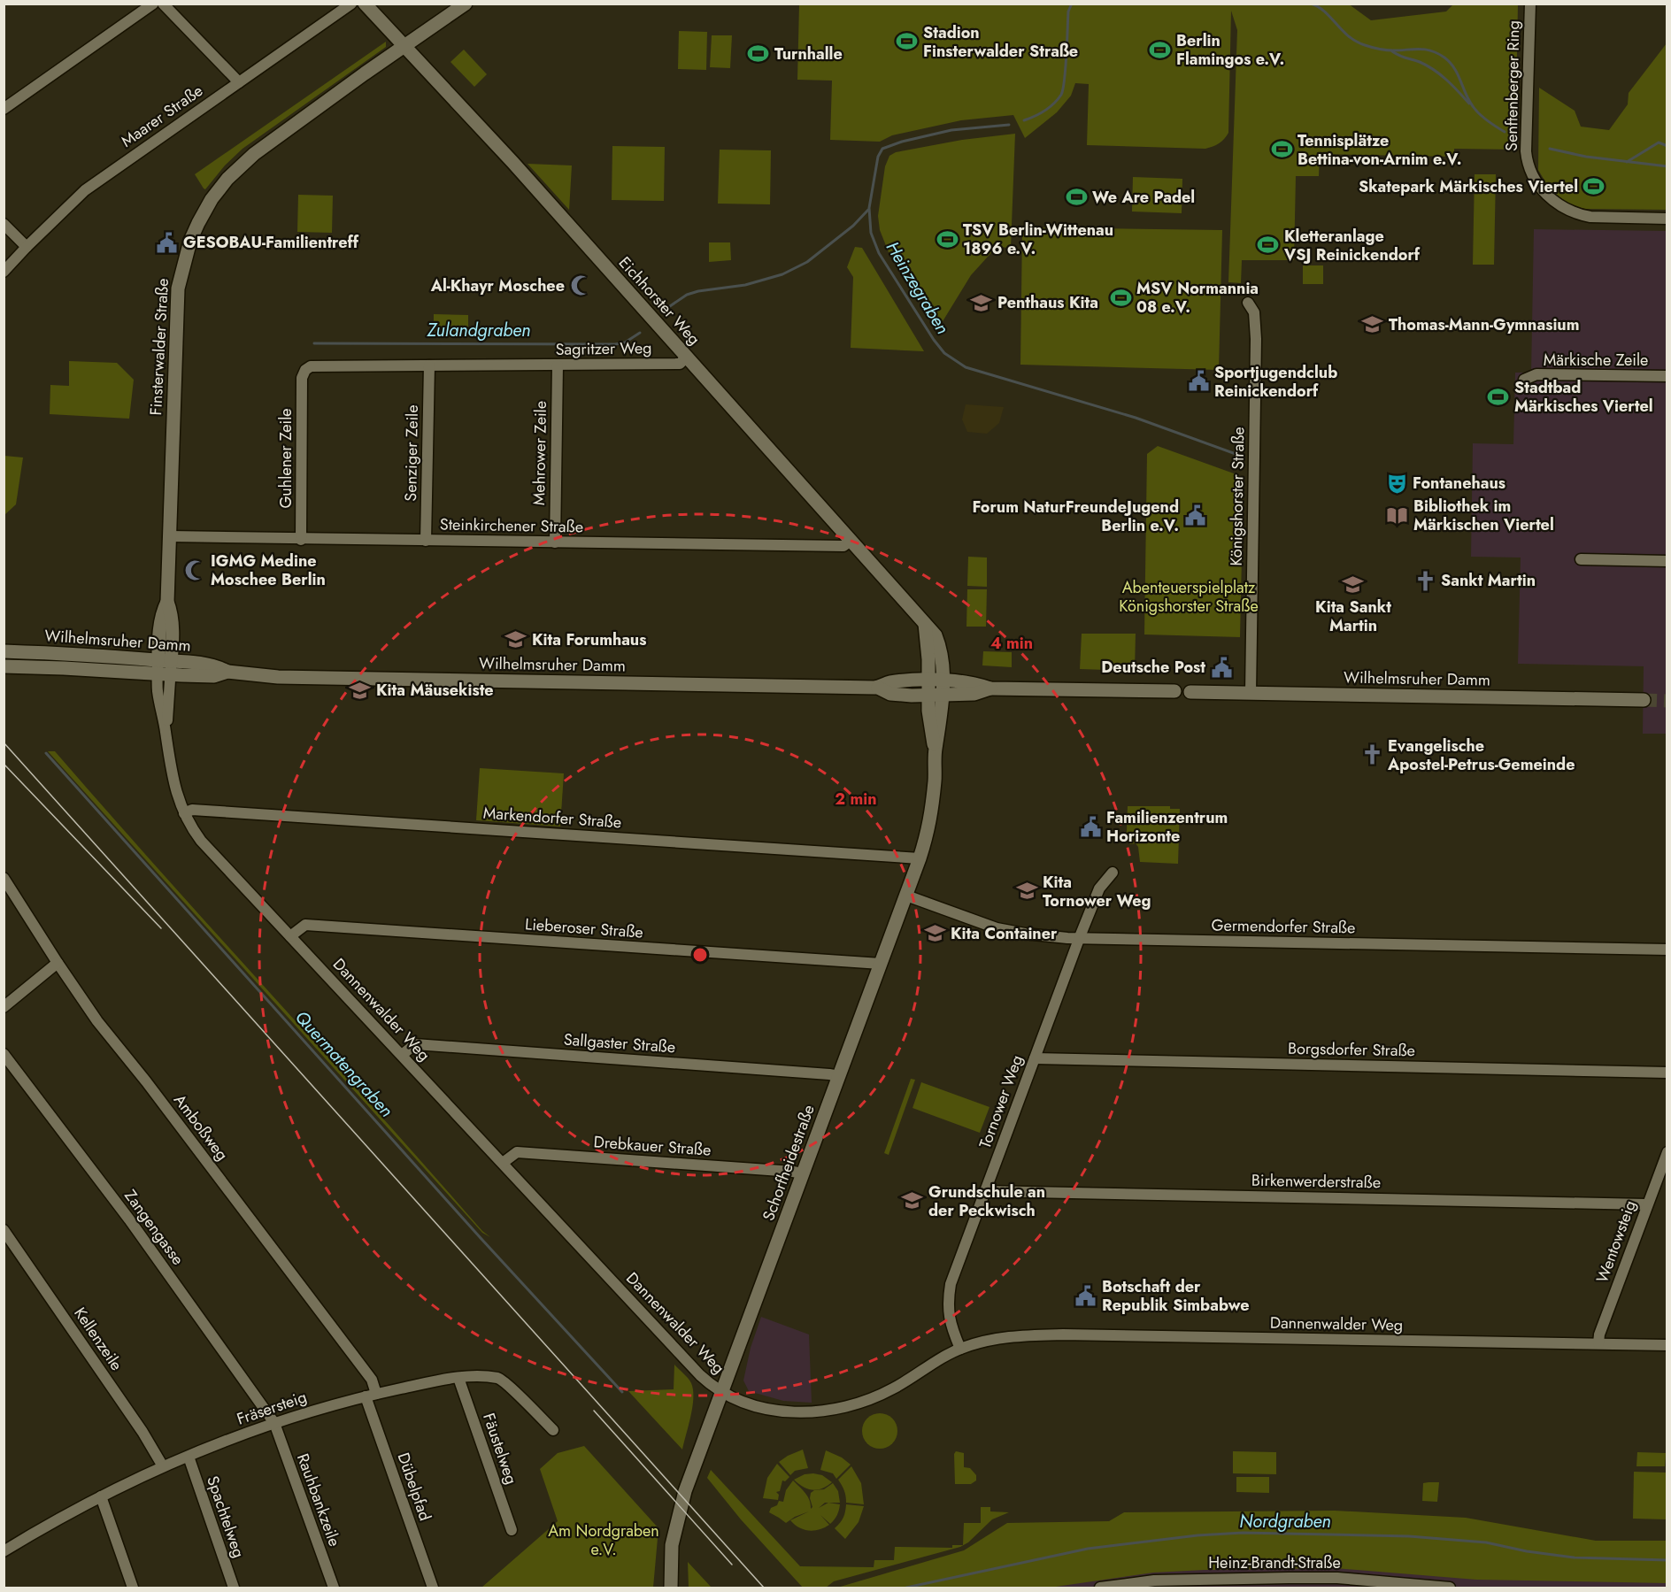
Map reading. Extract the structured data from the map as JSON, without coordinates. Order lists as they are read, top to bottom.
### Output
{
  "streets": {
    "main road": [
      "Eichhorster Weg",
      "Finsterwalder Straße",
      "Wilhelmsruher Damm",
      "Schorfheidestraße"
    ],
    "street": [
      "Senftenberger Ring",
      "Maarer Straße",
      "Sagritzer Weg",
      "Märkische Zeile",
      "Senziger Zeile",
      "Mehrower Zeile",
      "Guhlener Zeile",
      "Königshorster Straße",
      "Steinkirchener Straße",
      "Markendorfer Straße",
      "Germendorfer Straße",
      "Lieberoser Straße",
      "Dannenwalder Weg",
      "Sallgaster Straße",
      "Borgsdorfer Straße",
      "Tornower Weg",
      "Amboßweg",
      "Drebkauer Straße",
      "Birkenwerderstraße",
      "Zangengasse",
      "Wentowsteig",
      "Kellenzeile",
      "Fräsersteig",
      "Fäustelweg",
      "Dübelpfad",
      "Rauhbankzeile",
      "Spachtelweg",
      "Heinz-Brandt-Straße"
    ]
  },
  "crossings": [
    ["Eichhorster Weg", "Finsterwalder Straße"],
    ["Eichhorster Weg", "Sagritzer Weg"],
    ["Eichhorster Weg", "Steinkirchener Straße"],
    ["Eichhorster Weg", "Wilhelmsruher Damm"],
    ["Eichhorster Weg", "Schorfheidestraße"],
    ["Finsterwalder Straße", "Steinkirchener Straße"],
    ["Finsterwalder Straße", "Wilhelmsruher Damm"],
    ["Finsterwalder Straße", "Dannenwalder Weg"],
    ["Sagritzer Weg", "Senziger Zeile"],
    ["Sagritzer Weg", "Mehrower Zeile"],
    ["Sagritzer Weg", "Guhlener Zeile"],
    ["Senziger Zeile", "Steinkirchener Straße"],
    ["Mehrower Zeile", "Steinkirchener Straße"],
    ["Guhlener Zeile", "Steinkirchener Straße"],
    ["Königshorster Straße", "Wilhelmsruher Damm"],
    ["Wilhelmsruher Damm", "Dannenwalder Weg"],
    ["Wilhelmsruher Damm", "Schorfheidestraße"],
    ["Markendorfer Straße", "Dannenwalder Weg"],
    ["Markendorfer Straße", "Schorfheidestraße"],
    ["Germendorfer Straße", "Tornower Weg"],
    ["Germendorfer Straße", "Schorfheidestraße"],
    ["Lieberoser Straße", "Dannenwalder Weg"],
    ["Lieberoser Straße", "Schorfheidestraße"],
    ["Dannenwalder Weg", "Sallgaster Straße"],
    ["Dannenwalder Weg", "Tornower Weg"],
    ["Dannenwalder Weg", "Drebkauer Straße"],
    ["Dannenwalder Weg", "Schorfheidestraße"],
    ["Dannenwalder Weg", "Wentowsteig"],
    ["Sallgaster Straße", "Schorfheidestraße"],
    ["Borgsdorfer Straße", "Tornower Weg"],
    ["Tornower Weg", "Birkenwerderstraße"],
    ["Amboßweg", "Fräsersteig"],
    ["Amboßweg", "Dübelpfad"],
    ["Drebkauer Straße", "Schorfheidestraße"],
    ["Birkenwerderstraße", "Wentowsteig"],
    ["Zangengasse", "Fräsersteig"],
    ["Zangengasse", "Rauhbankzeile"],
    ["Kellenzeile", "Fräsersteig"],
    ["Fräsersteig", "Fäustelweg"],
    ["Fräsersteig", "Dübelpfad"],
    ["Fräsersteig", "Rauhbankzeile"],
    ["Fräsersteig", "Spachtelweg"]
  ],
  "water": [
    "Heinzegraben",
    "Zulandgraben",
    "Quermatengraben",
    "Nordgraben"
  ],
  "parks": ["Abenteuerspielplatz Königshorster Straße", "Am Nordgraben e.V."],
  "places": {
    "sports": [
      "Stadion Finsterwalder Straße",
      "Berlin Flamingos e.V.",
      "Turnhalle",
      "Tennisplätze Bettina-von-Arnim e.V.",
      "Skatepark Märkisches Viertel",
      "We Are Padel",
      "TSV Berlin-Wittenau 1896 e.V.",
      "Kletteranlage VSJ Reinickendorf",
      "MSV Normannia 08 e.V.",
      "Stadtbad Märkisches Viertel"
    ],
    "public building": [
      "GESOBAU-Familientreff",
      "Sportjugendclub Reinickendorf",
      "Forum NaturFreundeJugend Berlin e.V.",
      "Deutsche Post",
      "Familienzentrum Horizonte",
      "Botschaft der Republik Simbabwe"
    ],
    "mosque": ["Al-Khayr Moschee", "IGMG Medine Moschee Berlin"],
    "school or university": [
      "Penthaus Kita",
      "Thomas-Mann-Gymnasium",
      "Kita Sankt Martin",
      "Kita Forumhaus",
      "Kita Mäusekiste",
      "Kita Tornower Weg",
      "Kita Container",
      "Grundschule an der Peckwisch"
    ],
    "theatre": ["Fontanehaus"],
    "library": ["Bibliothek im Märkischen Viertel"],
    "church": ["Sankt Martin", "Evangelische Apostel-Petrus-Gemeinde"]
  },
  "rings": ["4 min", "2 min"]
}
